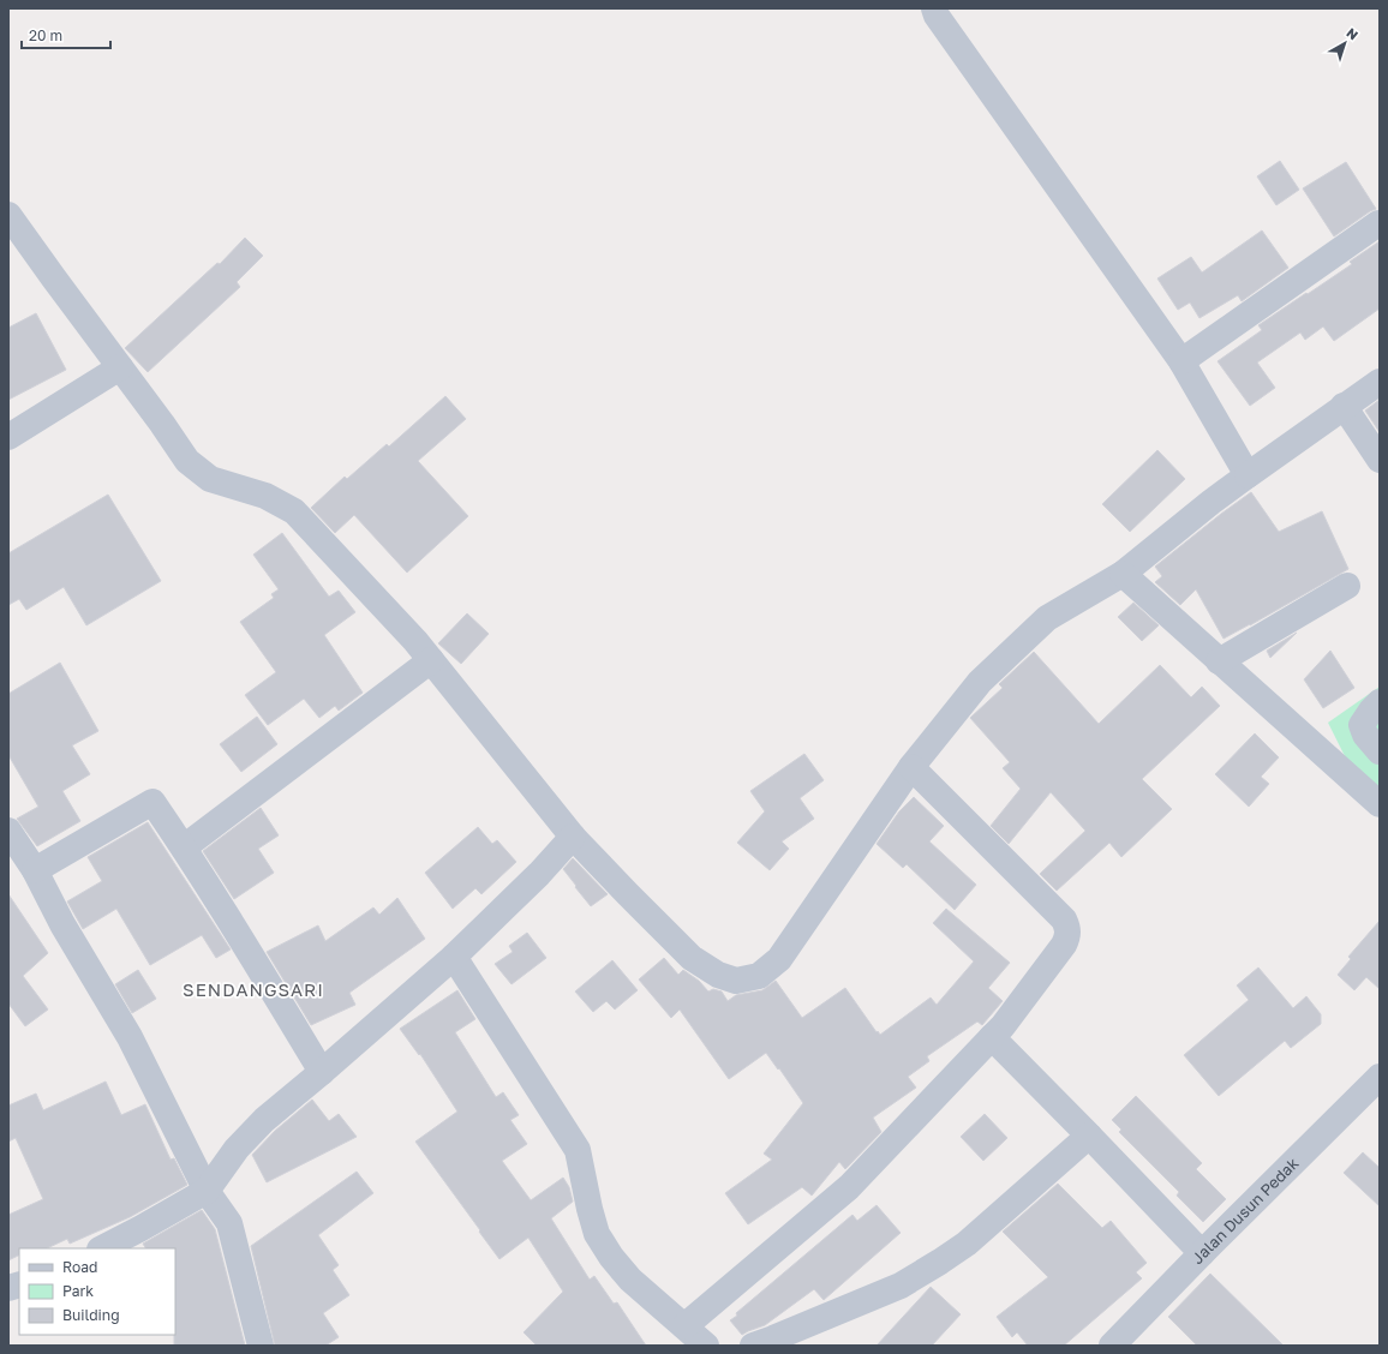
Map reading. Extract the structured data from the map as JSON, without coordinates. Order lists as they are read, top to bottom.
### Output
{
  "streets": {
    "street": ["Jalan Dusun Pedak"]
  },
  "districts": ["SENDANGSARI"],
  "legend": ["Road", "Park", "Building"],
  "scale_bar": "20 m",
  "north": "top right"
}
